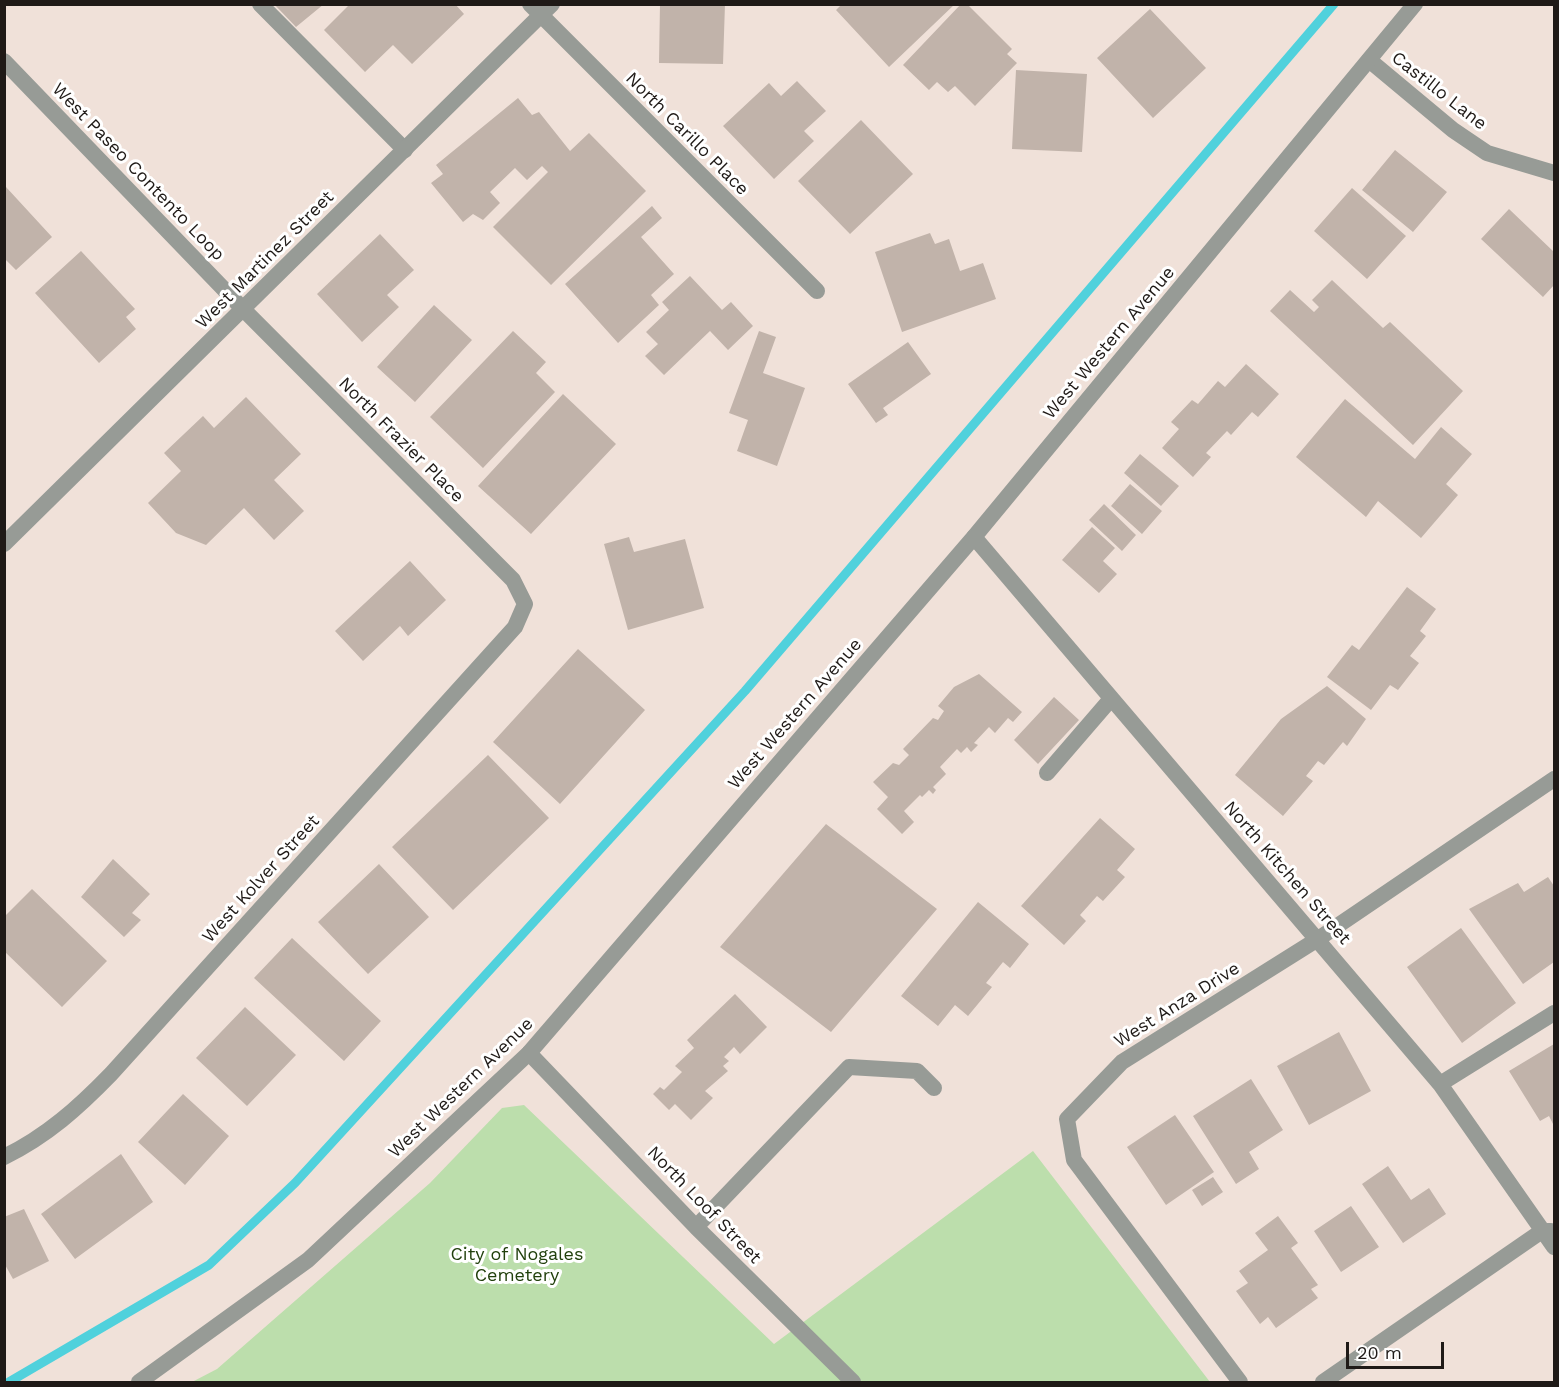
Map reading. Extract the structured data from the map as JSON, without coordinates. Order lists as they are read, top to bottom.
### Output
{
  "streets": {
    "street": [
      "Castillo Lane",
      "North Carillo Place",
      "West Paseo Contento Loop",
      "West Martinez Street",
      "West Western Avenue",
      "North Frazier Place",
      "North Kitchen Street",
      "West Kolver Street",
      "West Anza Drive",
      "North Loof Street"
    ]
  },
  "crossings": [
    ["Castillo Lane", "West Western Avenue"],
    ["North Carillo Place", "West Martinez Street"],
    ["West Paseo Contento Loop", "West Martinez Street"],
    ["West Paseo Contento Loop", "North Frazier Place"],
    ["West Martinez Street", "North Frazier Place"],
    ["West Western Avenue", "North Kitchen Street"],
    ["West Western Avenue", "North Loof Street"],
    ["North Frazier Place", "West Kolver Street"],
    ["North Kitchen Street", "West Anza Drive"]
  ],
  "parks": ["City of Nogales Cemetery"],
  "scale_bar": "20 m"
}
